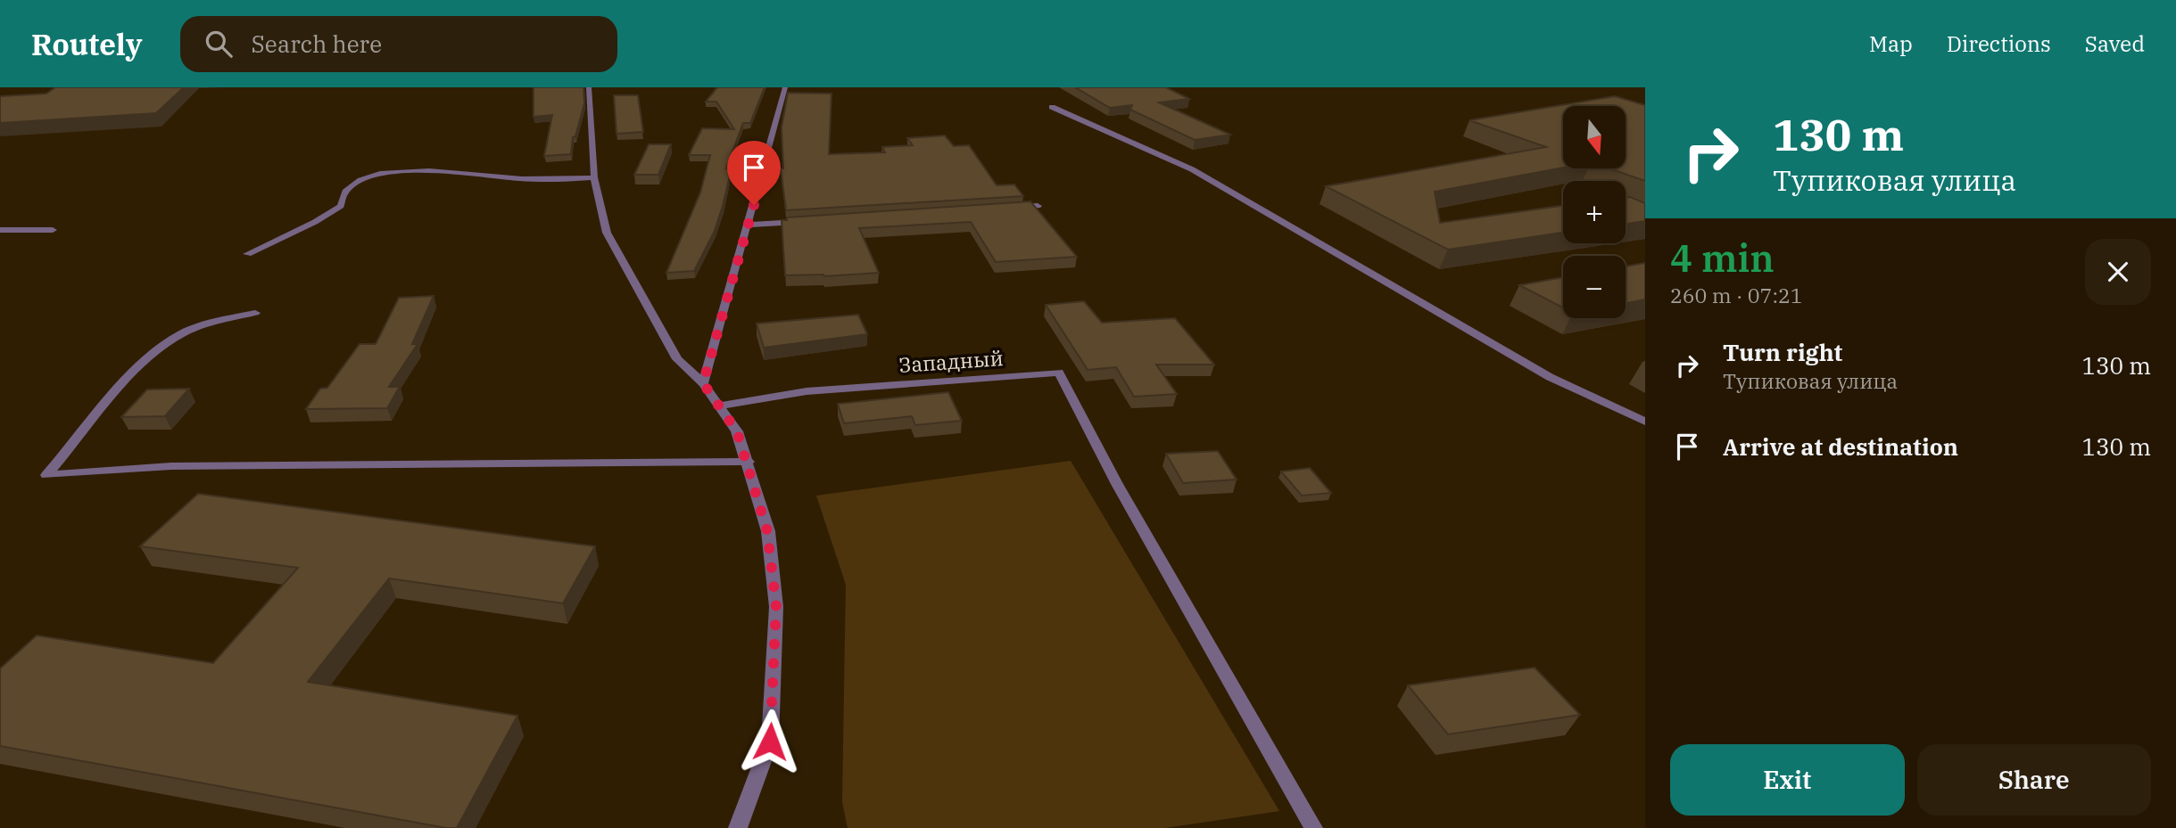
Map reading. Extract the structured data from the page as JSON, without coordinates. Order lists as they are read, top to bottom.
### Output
{
  "streets": {
    "street": ["Западный"]
  },
  "north": "bottom",
  "page": {
    "header": "Routely",
    "search": "Search here",
    "nav": ["Map", "Directions", "Saved"],
    "turn": ["130 m", "Тупиковая улица"],
    "map_buttons": ["+", "−"],
    "heading": ["4 min", "260 m · 07:21"],
    "list": [
      {
        "name": "Turn right",
        "note": "Тупиковая улица",
        "value": "130 m"
      },
      {
        "name": "Arrive at destination",
        "value": "130 m"
      }
    ],
    "buttons": ["Exit", "Share"]
  }
}
